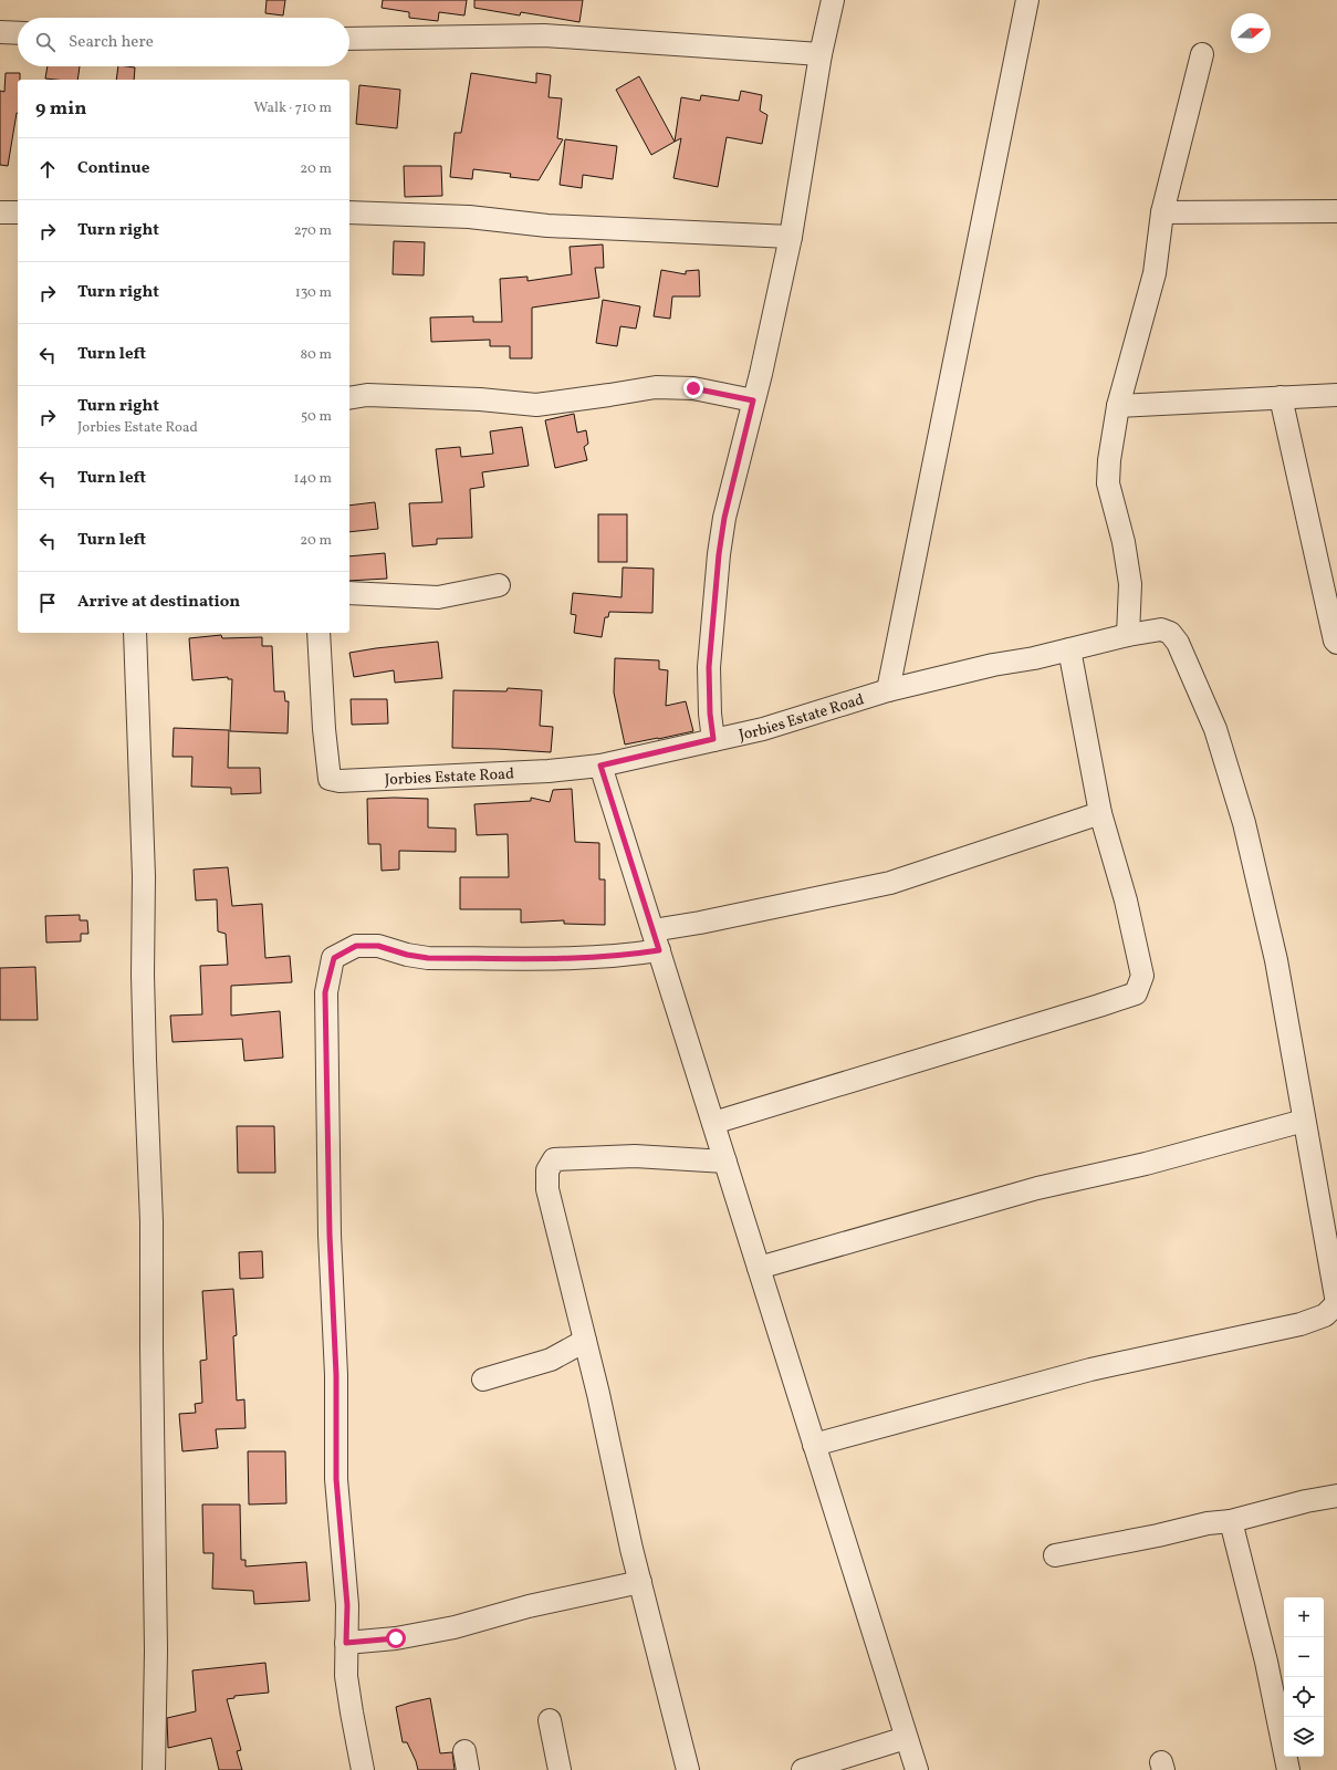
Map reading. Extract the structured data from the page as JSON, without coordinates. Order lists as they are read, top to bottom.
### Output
{
  "streets": {
    "street": ["Jorbies Estate Road"]
  },
  "north": "right",
  "page": {
    "search": "Search here",
    "heading": ["9 min", "Walk · 710 m"],
    "list": [
      ["Continue", "20 m"],
      ["Turn right", "270 m"],
      ["Turn right", "130 m"],
      ["Turn left", "80 m"],
      ["Turn right", "Jorbies Estate Road", "50 m"],
      ["Turn left", "140 m"],
      ["Turn left", "20 m"],
      "Arrive at destination"
    ],
    "map_buttons": ["+", "−"]
  }
}
